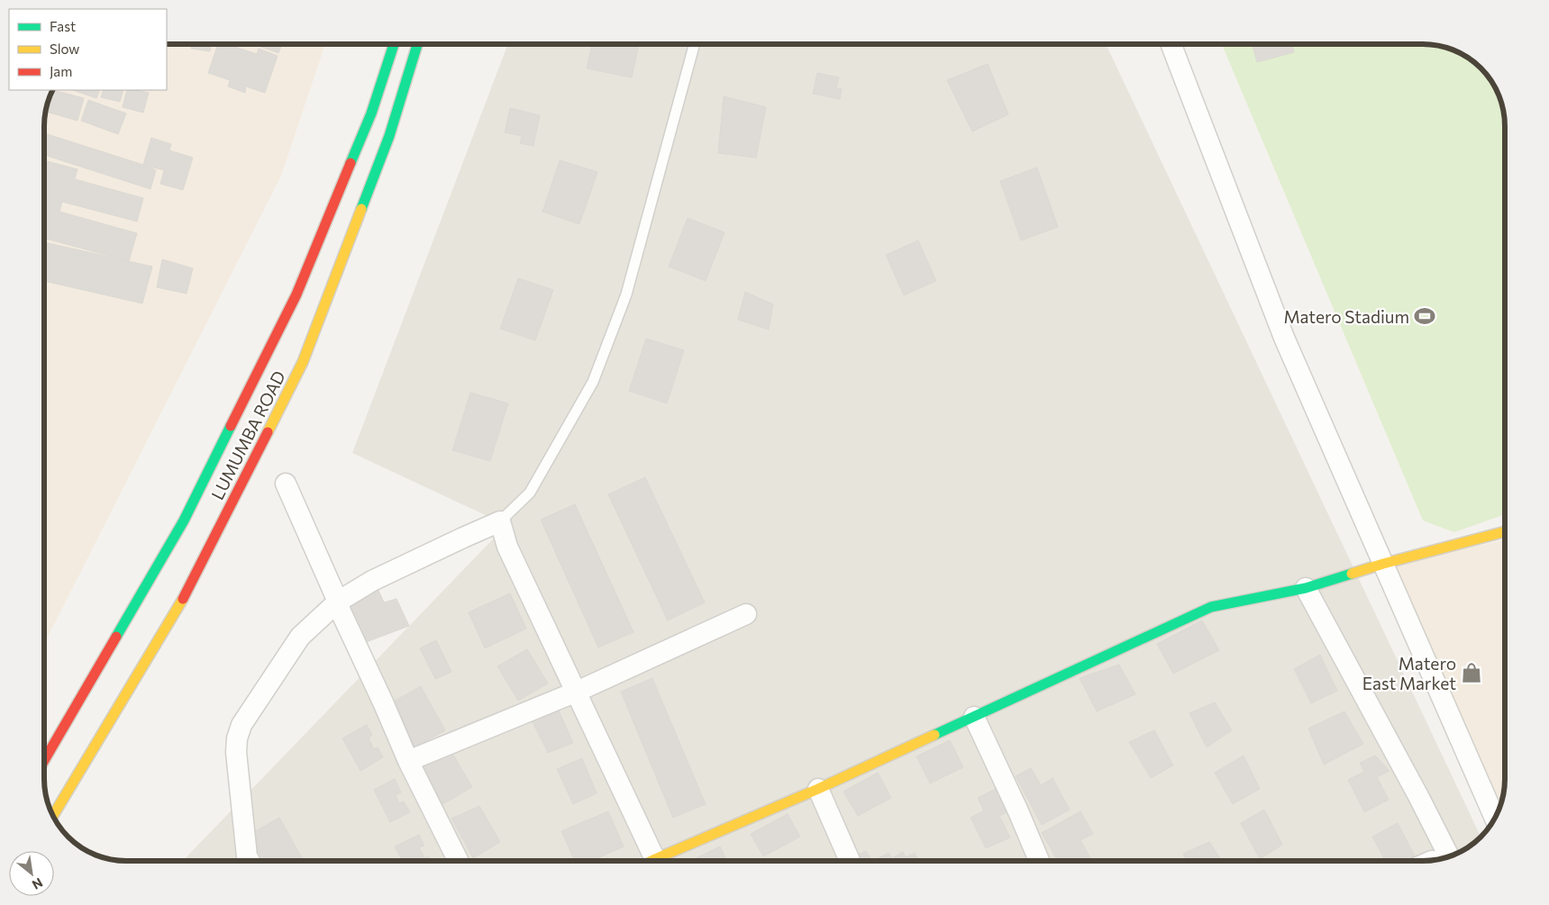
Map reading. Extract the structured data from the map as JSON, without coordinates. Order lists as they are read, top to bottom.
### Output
{
  "streets": {
    "main road": ["LUMUMBA ROAD"]
  },
  "places": {
    "sports": ["Matero Stadium"],
    "shop": ["Matero East Market"]
  },
  "legend": ["Fast", "Slow", "Jam"],
  "north": "bottom right"
}
